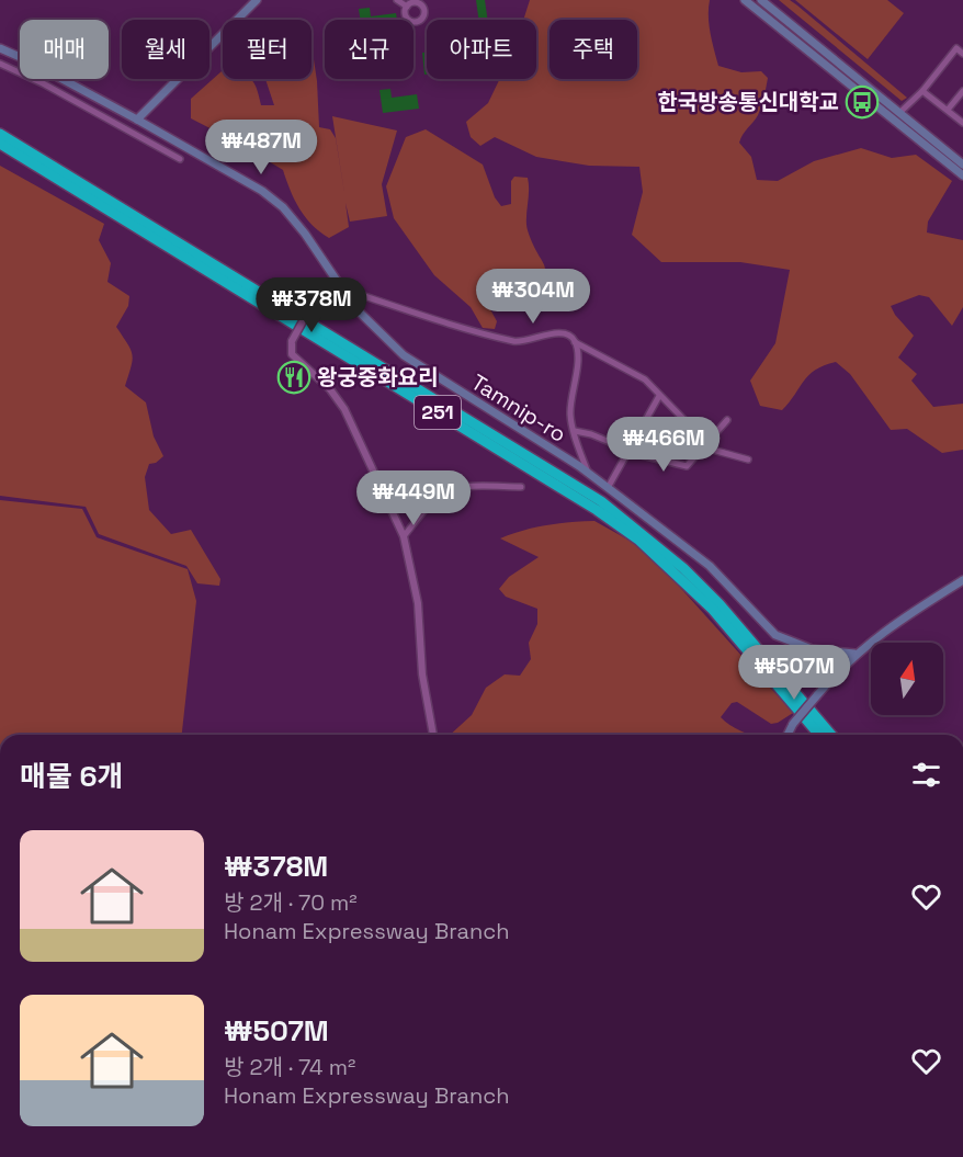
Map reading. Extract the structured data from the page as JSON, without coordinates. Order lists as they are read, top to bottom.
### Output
{
  "streets": {
    "highway": ["251"],
    "main road": ["Tamnip-ro"]
  },
  "places": {
    "bus stop": ["한국방송통신대학교"],
    "restaurant": ["왕궁중화요리"]
  },
  "north": "top",
  "page": {
    "chip": [
      "매매",
      "월세",
      "필터",
      "신규",
      "아파트",
      "주택"
    ],
    "price": [
      "₩487M",
      "₩304M",
      "₩378M",
      "₩466M",
      "₩449M",
      "₩507M"
    ],
    "heading": "매물 6개",
    "list": [
      {
        "name": "₩378M",
        "note": "방 2개 · 70 m² · Honam Expressway Branch"
      },
      {
        "name": "₩507M",
        "note": "방 2개 · 74 m² · Honam Expressway Branch"
      }
    ]
  }
}
